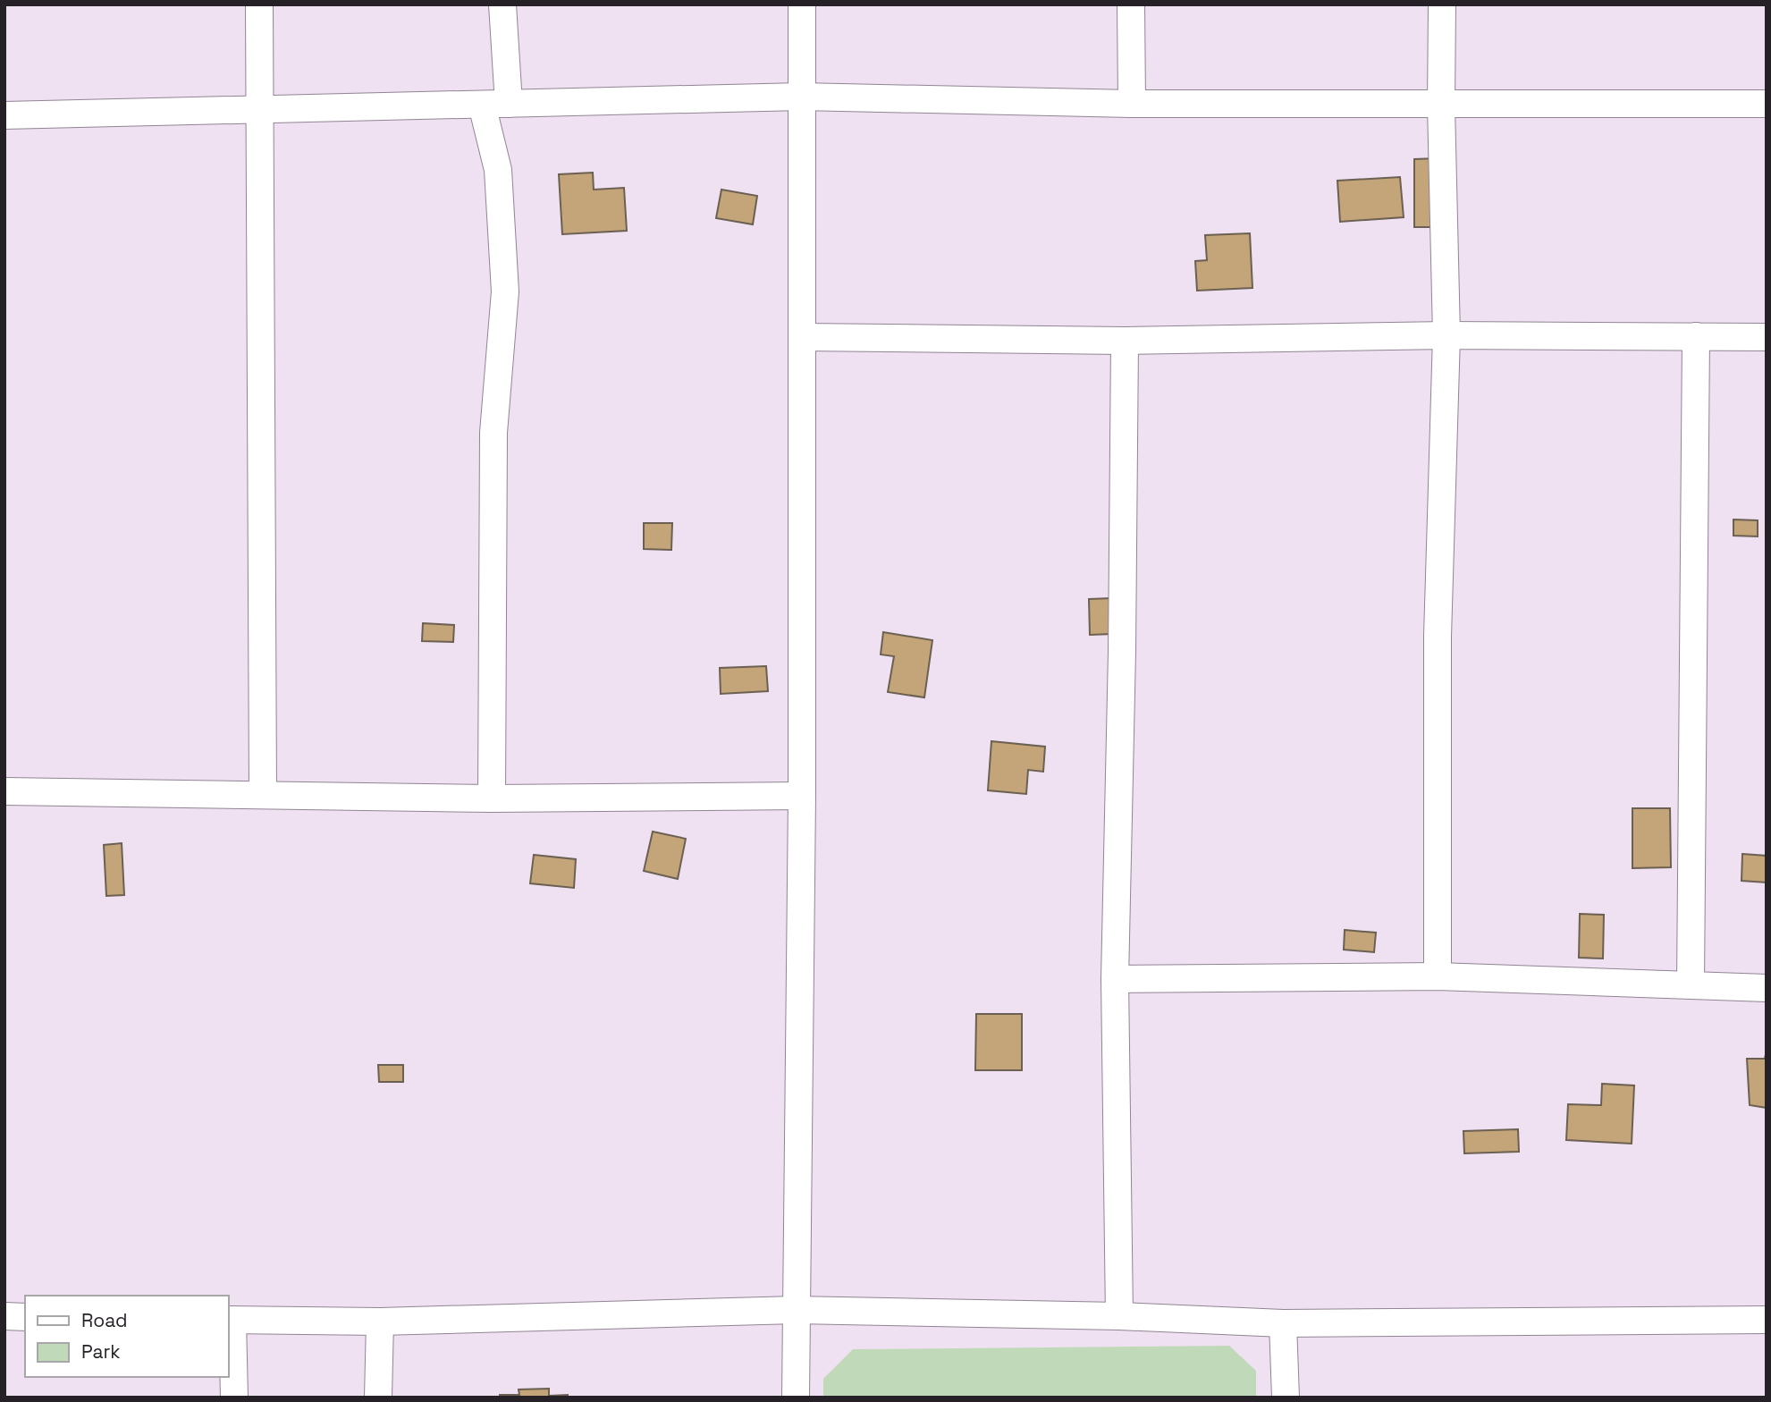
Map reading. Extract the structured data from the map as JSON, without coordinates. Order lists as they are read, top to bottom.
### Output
{
  "legend": ["Road", "Park"]
}
